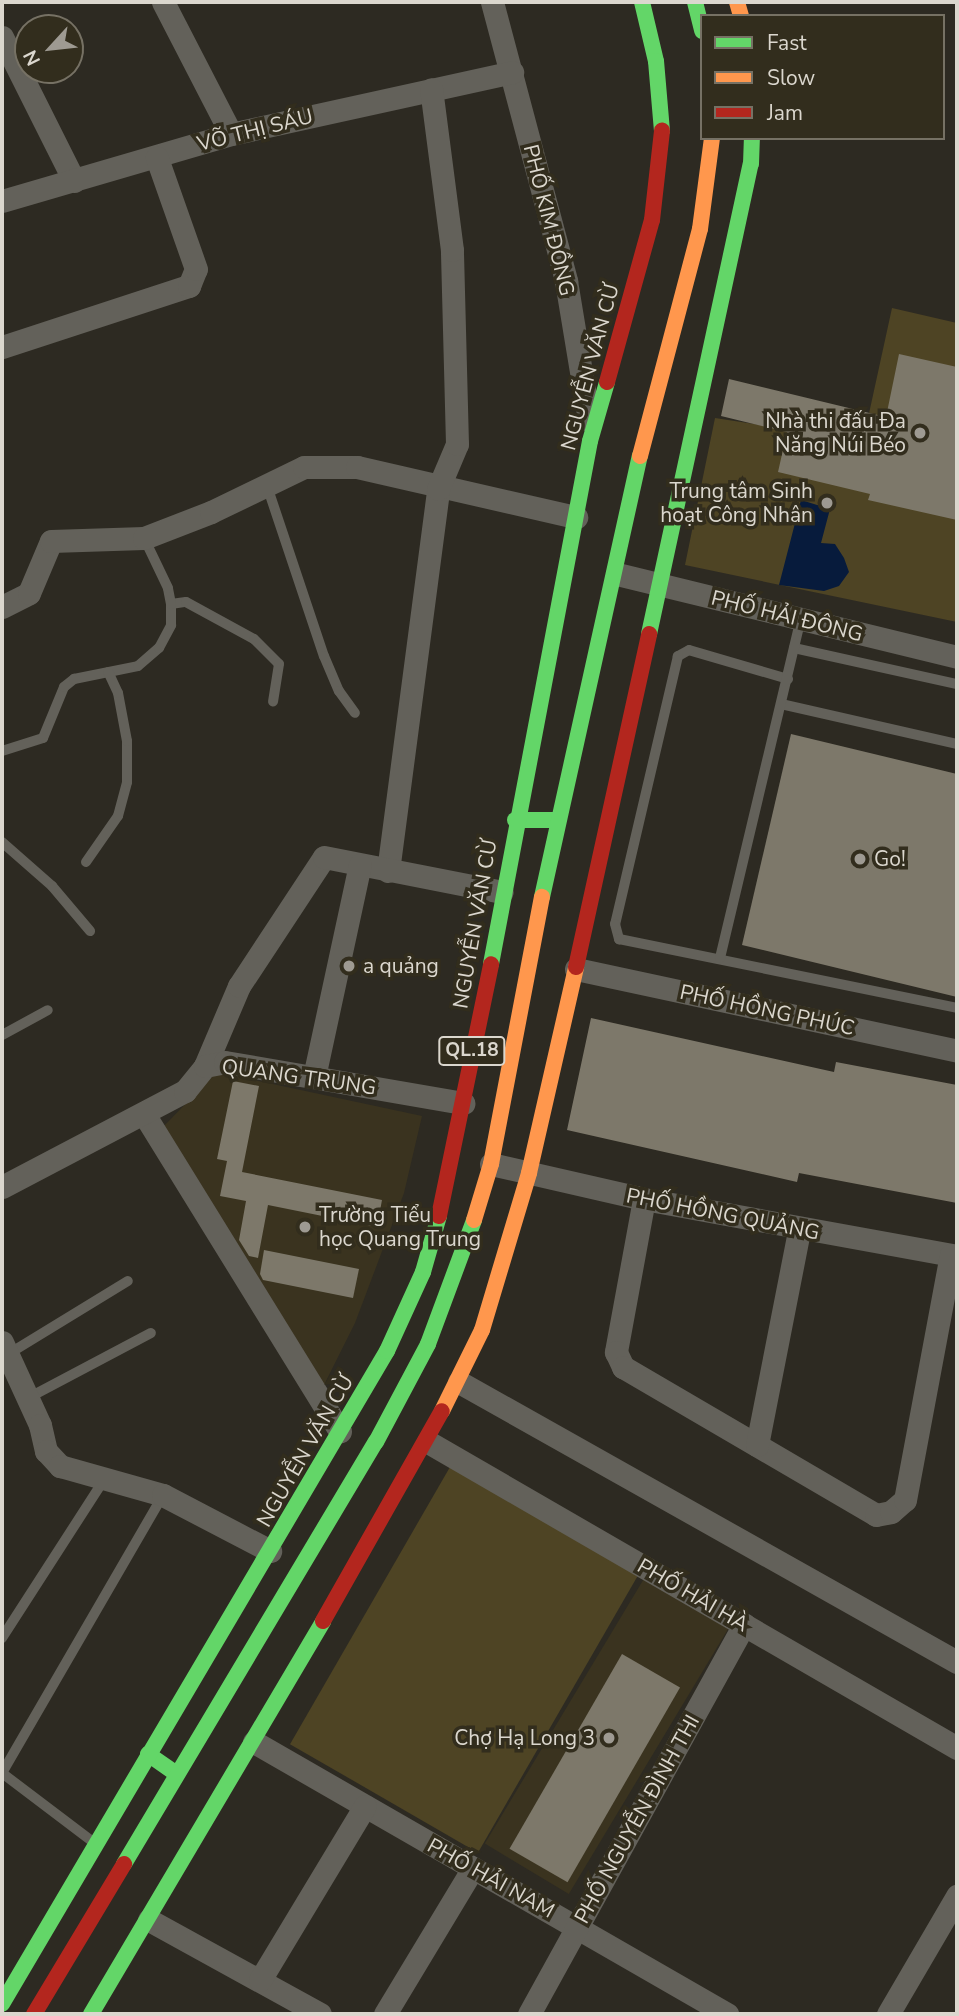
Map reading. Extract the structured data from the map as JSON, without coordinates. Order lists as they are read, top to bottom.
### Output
{
  "streets": {
    "main road": ["NGUYỄN VĂN CỪ", "QL.18"],
    "street": [
      "VÕ THỊ SÁU",
      "PHỐ KIM ĐỒNG",
      "PHỐ HẢI ĐÔNG",
      "PHỐ HỒNG PHÚC",
      "QUANG TRUNG",
      "PHỐ HỒNG QUẢNG",
      "PHỐ HẢI HÀ",
      "PHỐ NGUYỄN ĐÌNH THI",
      "PHỐ HẢI NAM"
    ]
  },
  "crossings": [
    ["VÕ THỊ SÁU", "PHỐ KIM ĐỒNG"],
    ["PHỐ KIM ĐỒNG", "NGUYỄN VĂN CỪ"],
    ["NGUYỄN VĂN CỪ", "QUANG TRUNG"],
    ["PHỐ HẢI ĐÔNG", "QL.18"],
    ["QL.18", "PHỐ HỒNG QUẢNG"],
    ["PHỐ HẢI HÀ", "PHỐ NGUYỄN ĐÌNH THI"],
    ["PHỐ NGUYỄN ĐÌNH THI", "PHỐ HẢI NAM"]
  ],
  "places": [
    "Nhà thi đấu Đa Năng Núi Béo",
    "Trung tâm Sinh hoạt Công Nhân",
    "Go!",
    "a quảng",
    "Trường Tiểu học Quang Trung",
    "Chợ Hạ Long 3"
  ],
  "legend": ["Fast", "Slow", "Jam"],
  "north": "bottom left"
}
